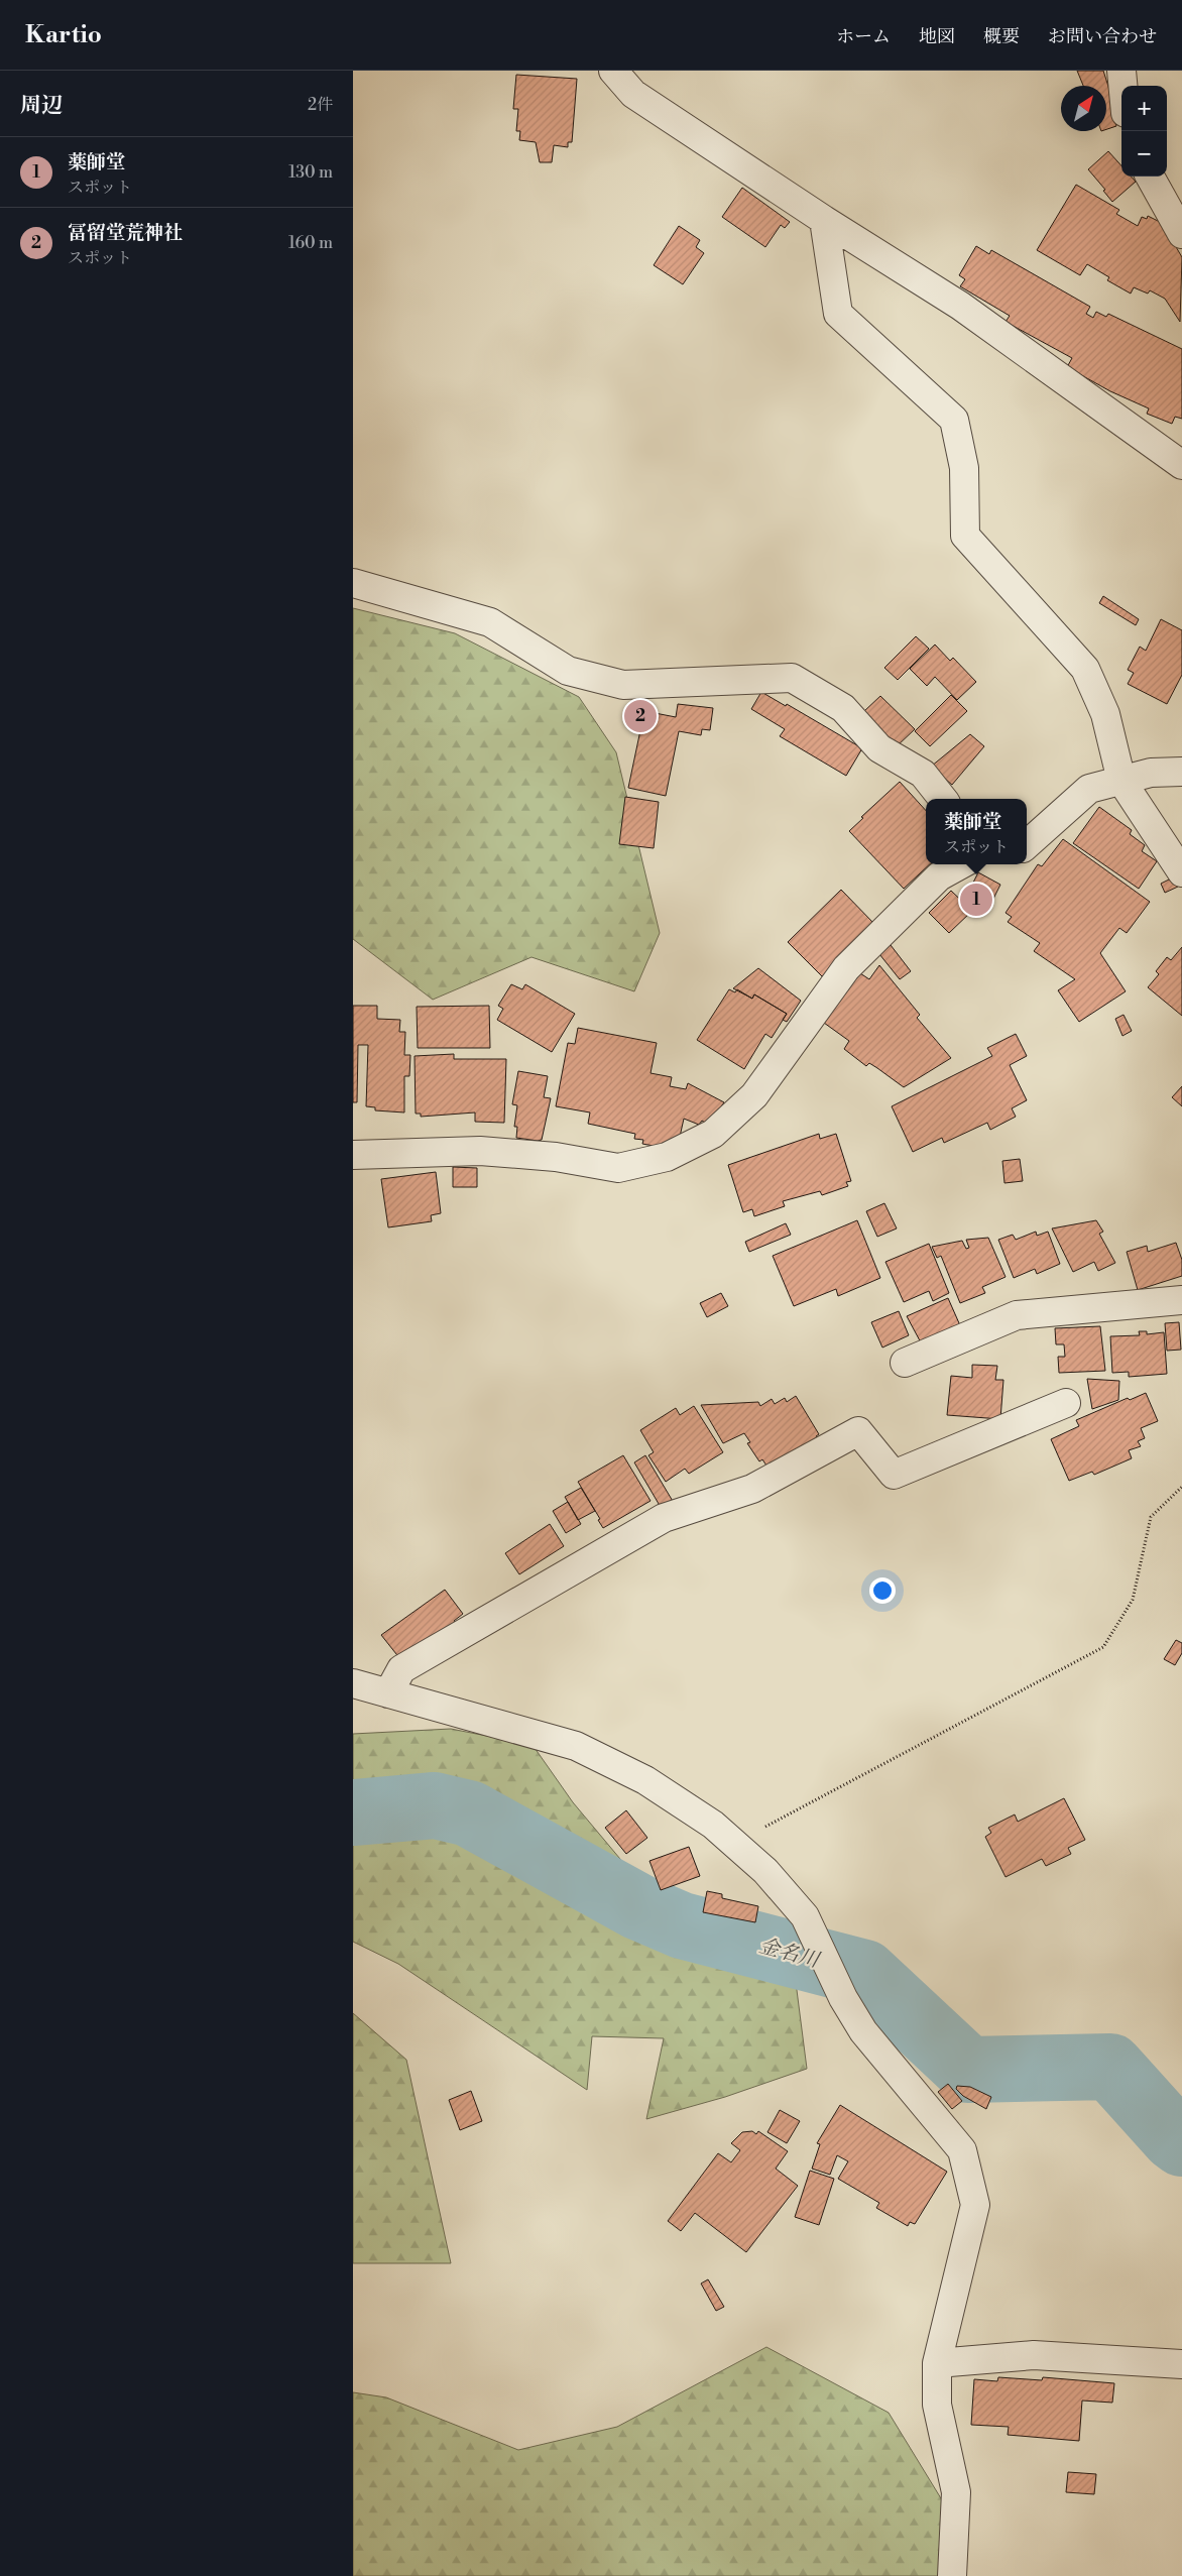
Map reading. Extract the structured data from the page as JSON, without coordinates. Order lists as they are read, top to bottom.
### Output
{
  "water": ["金名川"],
  "north": "top right",
  "page": {
    "header": "Kartio",
    "nav": [
      "ホーム",
      "地図",
      "概要",
      "お問い合わせ"
    ],
    "heading": ["周辺", "2件"],
    "map_buttons": ["+", "−"],
    "list": [
      {
        "mark": "1",
        "name": "薬師堂",
        "note": "スポット",
        "value": "130 m"
      },
      {
        "mark": "2",
        "name": "冨留堂荒神社",
        "note": "スポット",
        "value": "160 m"
      }
    ],
    "pins": ["2", "1"],
    "popup": ["薬師堂", "スポット"]
  }
}
